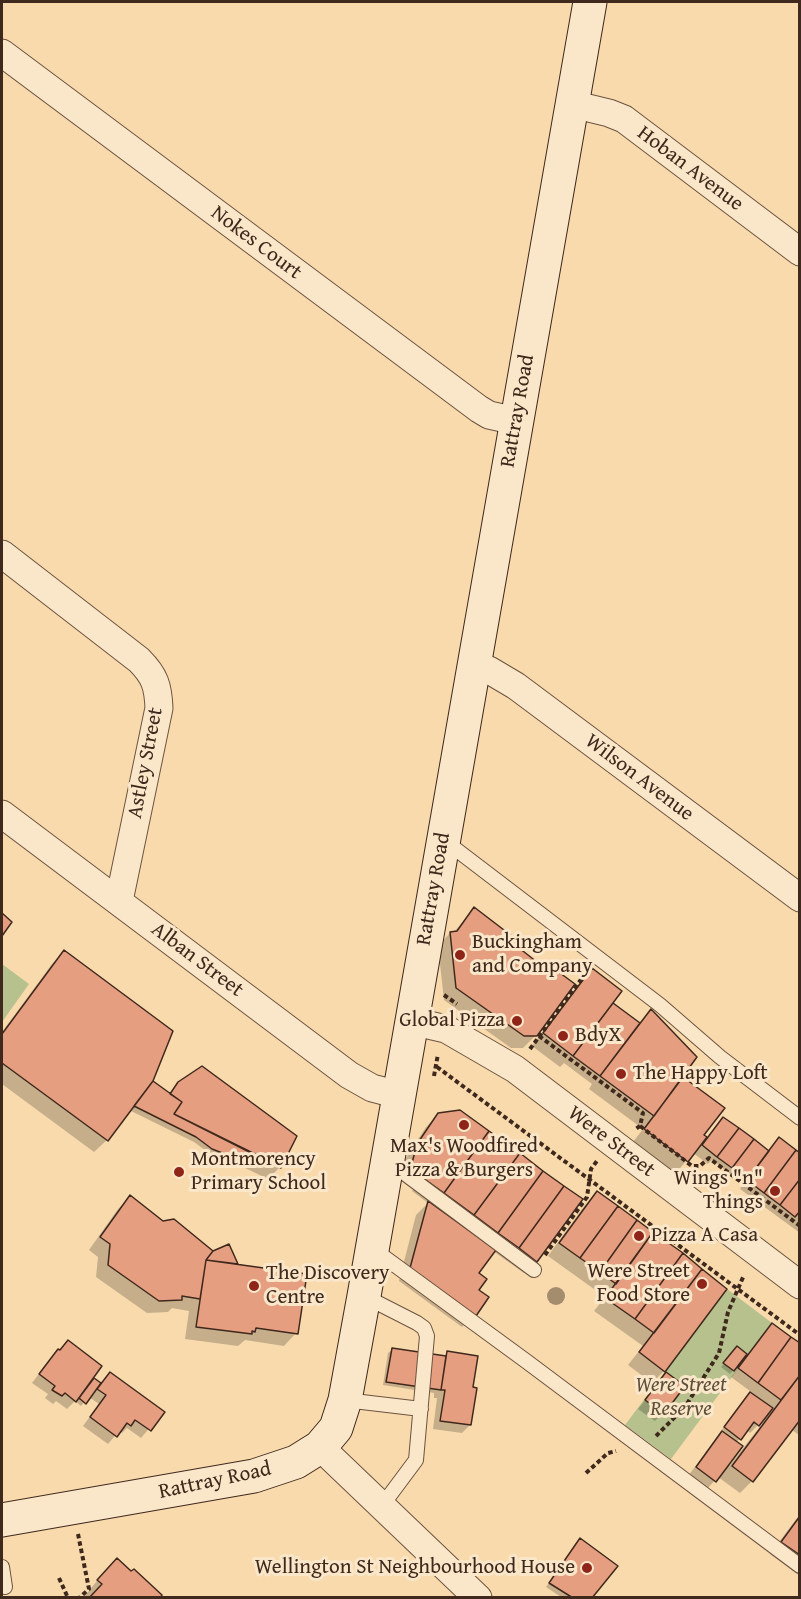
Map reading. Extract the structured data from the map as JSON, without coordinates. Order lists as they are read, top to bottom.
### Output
{
  "streets": {
    "street": [
      "Hoban Avenue",
      "Nokes Court",
      "Rattray Road",
      "Astley Street",
      "Wilson Avenue",
      "Alban Street",
      "Were Street"
    ]
  },
  "crossings": [
    ["Hoban Avenue", "Rattray Road"],
    ["Nokes Court", "Rattray Road"],
    ["Rattray Road", "Wilson Avenue"],
    ["Rattray Road", "Alban Street"],
    ["Rattray Road", "Were Street"],
    ["Astley Street", "Alban Street"]
  ],
  "parks": ["Were Street Reserve"],
  "places": [
    "Buckingham and Company",
    "Global Pizza",
    "BdyX",
    "The Happy Loft",
    "Max's Woodfired Pizza & Burgers",
    "Montmorency Primary School",
    "Wings \"n\" Things",
    "Pizza A Casa",
    "Were Street Food Store",
    "The Discovery Centre",
    "Wellington St Neighbourhood House"
  ]
}
